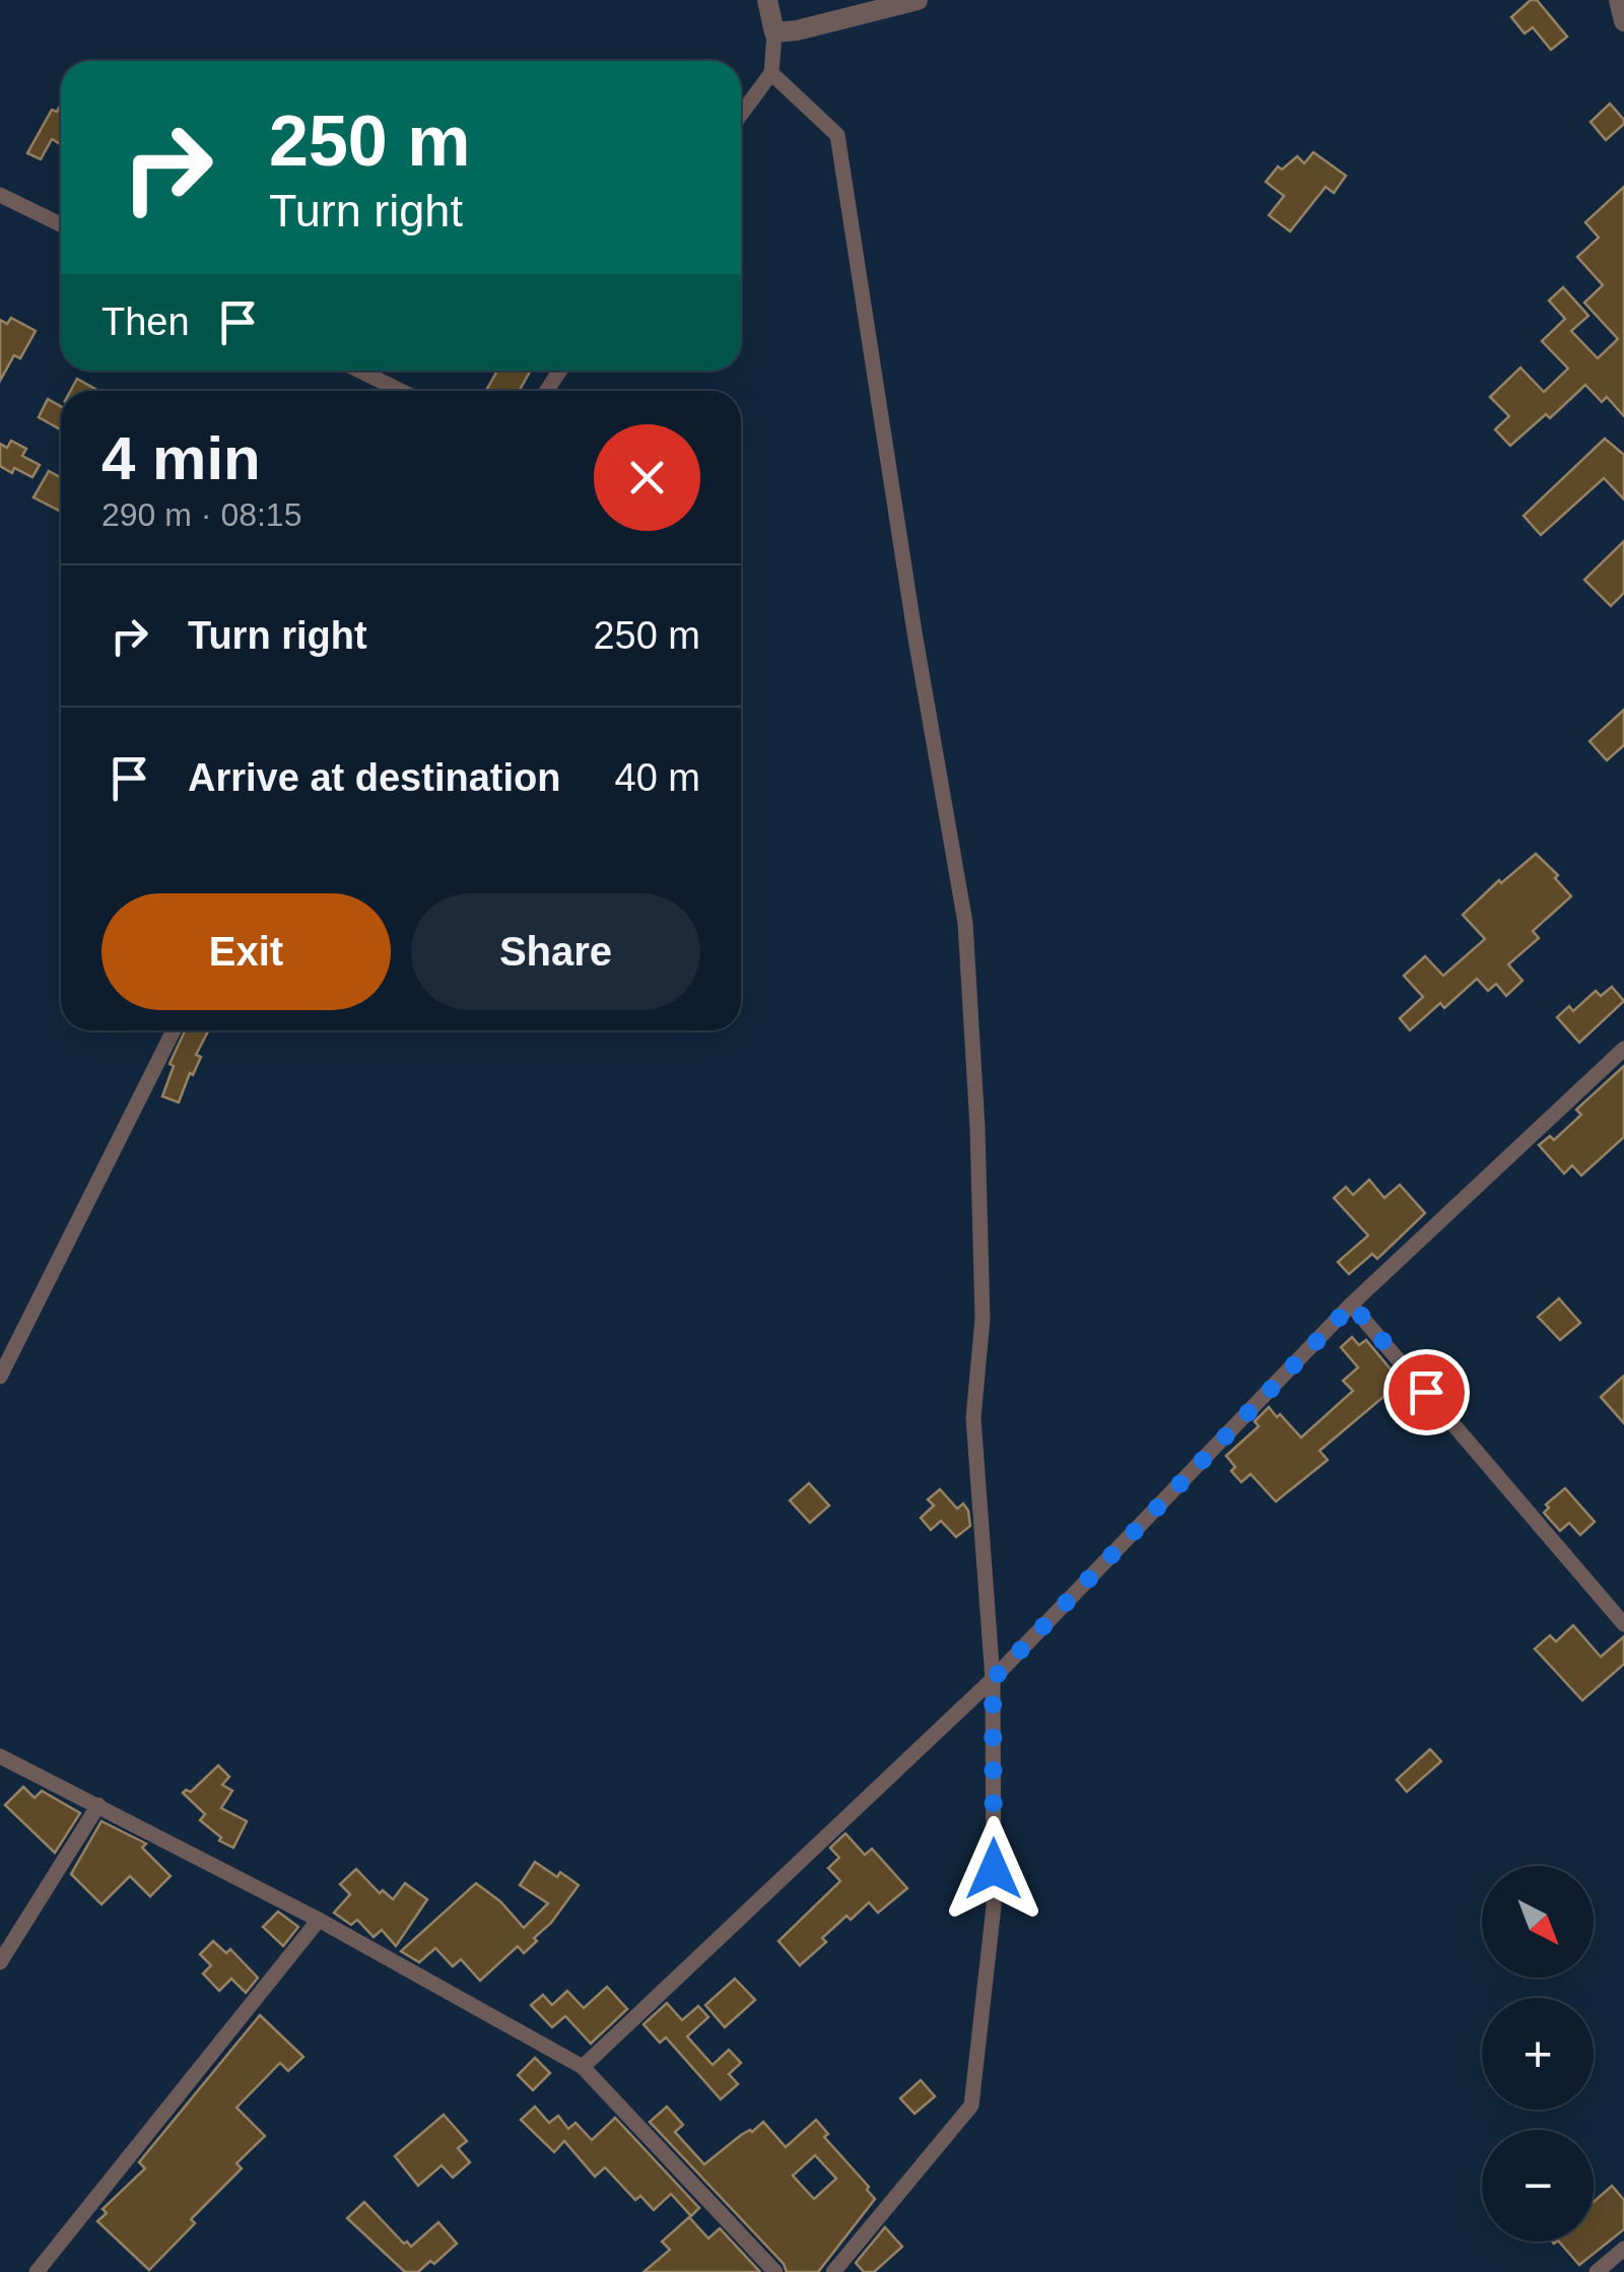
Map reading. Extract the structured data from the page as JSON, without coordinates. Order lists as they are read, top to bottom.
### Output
{
  "north": "bottom right",
  "page": {
    "turn": ["250 m", "Turn right"],
    "then": "Then",
    "heading": ["4 min", "290 m · 08:15"],
    "list": [
      {
        "name": "Turn right",
        "value": "250 m"
      },
      {
        "name": "Arrive at destination",
        "value": "40 m"
      }
    ],
    "buttons": ["Exit", "Share"],
    "map_buttons": ["+", "−"]
  }
}
